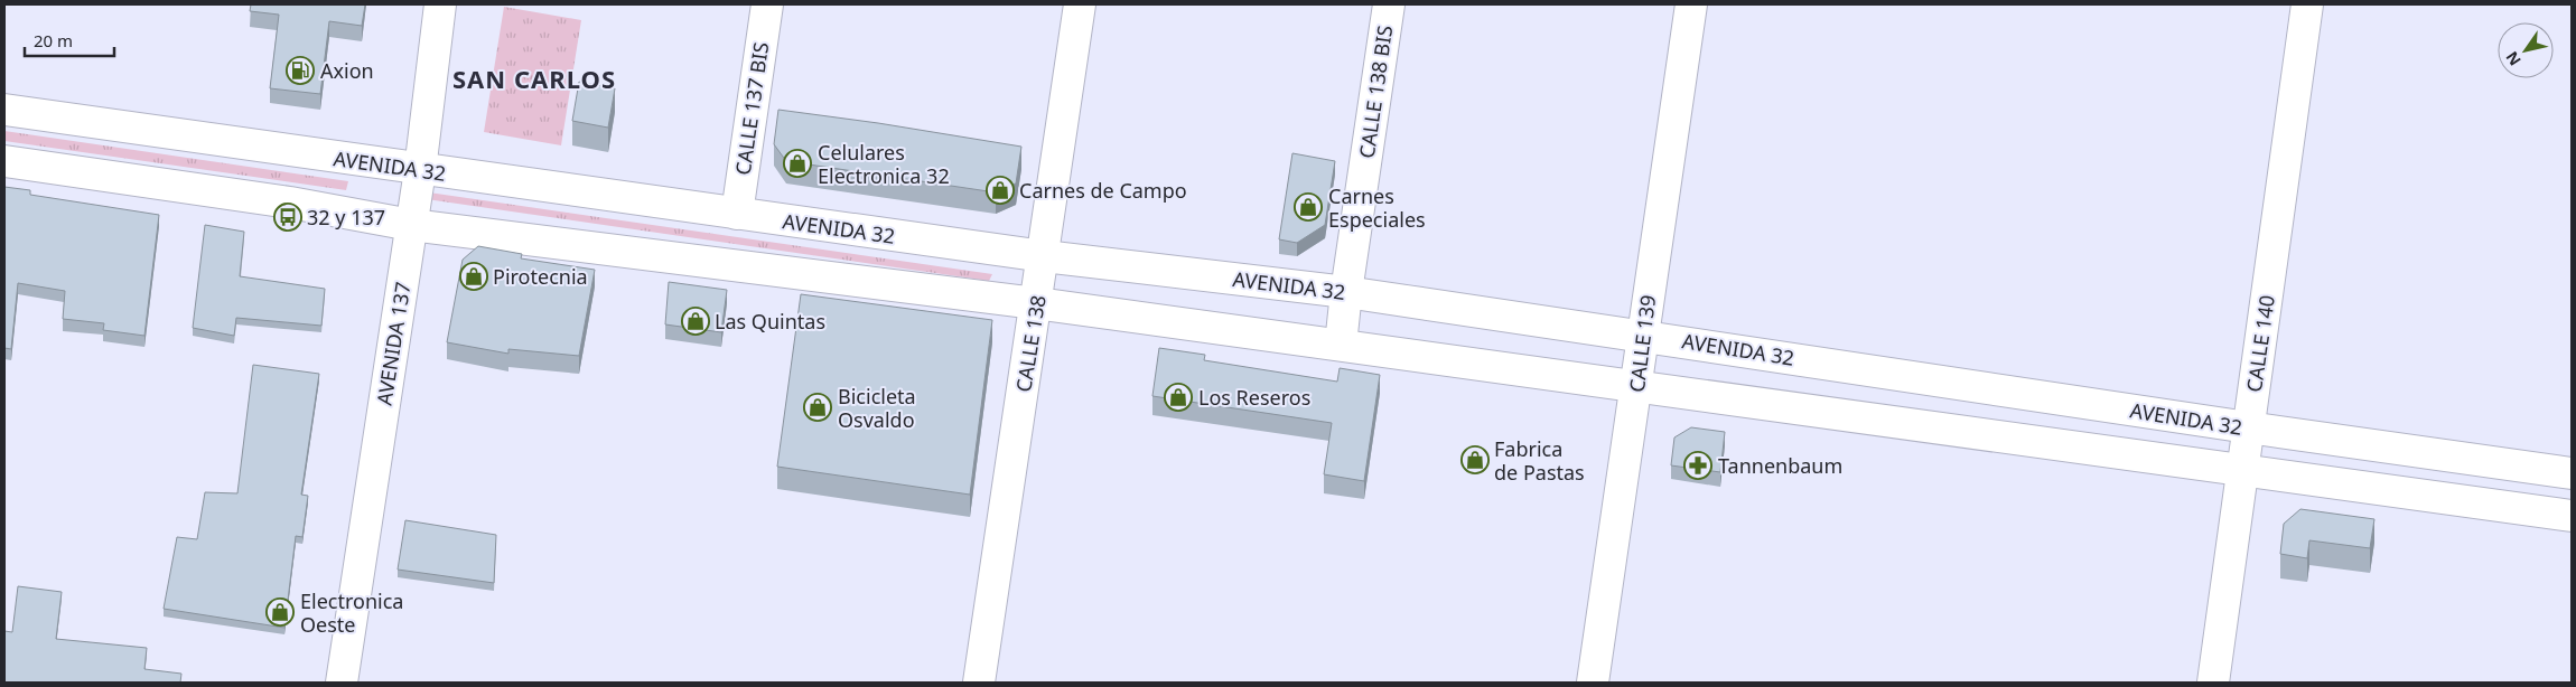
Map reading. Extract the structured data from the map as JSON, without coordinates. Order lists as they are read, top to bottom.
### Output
{
  "streets": {
    "main road": [
      "CALLE 138 BIS",
      "CALLE 137 BIS",
      "AVENIDA 32",
      "AVENIDA 137",
      "CALLE 138",
      "CALLE 139",
      "CALLE 140"
    ]
  },
  "crossings": [
    ["CALLE 138 BIS", "AVENIDA 32"],
    ["CALLE 137 BIS", "AVENIDA 32"],
    ["AVENIDA 32", "AVENIDA 137"],
    ["AVENIDA 32", "CALLE 138"],
    ["AVENIDA 32", "CALLE 139"],
    ["AVENIDA 32", "CALLE 140"]
  ],
  "districts": ["SAN CARLOS"],
  "places": {
    "fuel station": ["Axion"],
    "shop": [
      "Celulares Electronica 32",
      "Carnes de Campo",
      "Carnes Especiales",
      "Pirotecnia",
      "Las Quintas",
      "Los Reseros",
      "Bicicleta Osvaldo",
      "Fabrica de Pastas",
      "Electronica Oeste"
    ],
    "bus stop": ["32 y 137"],
    "pharmacy": ["Tannenbaum"]
  },
  "scale_bar": "20 m",
  "north": "bottom left"
}
